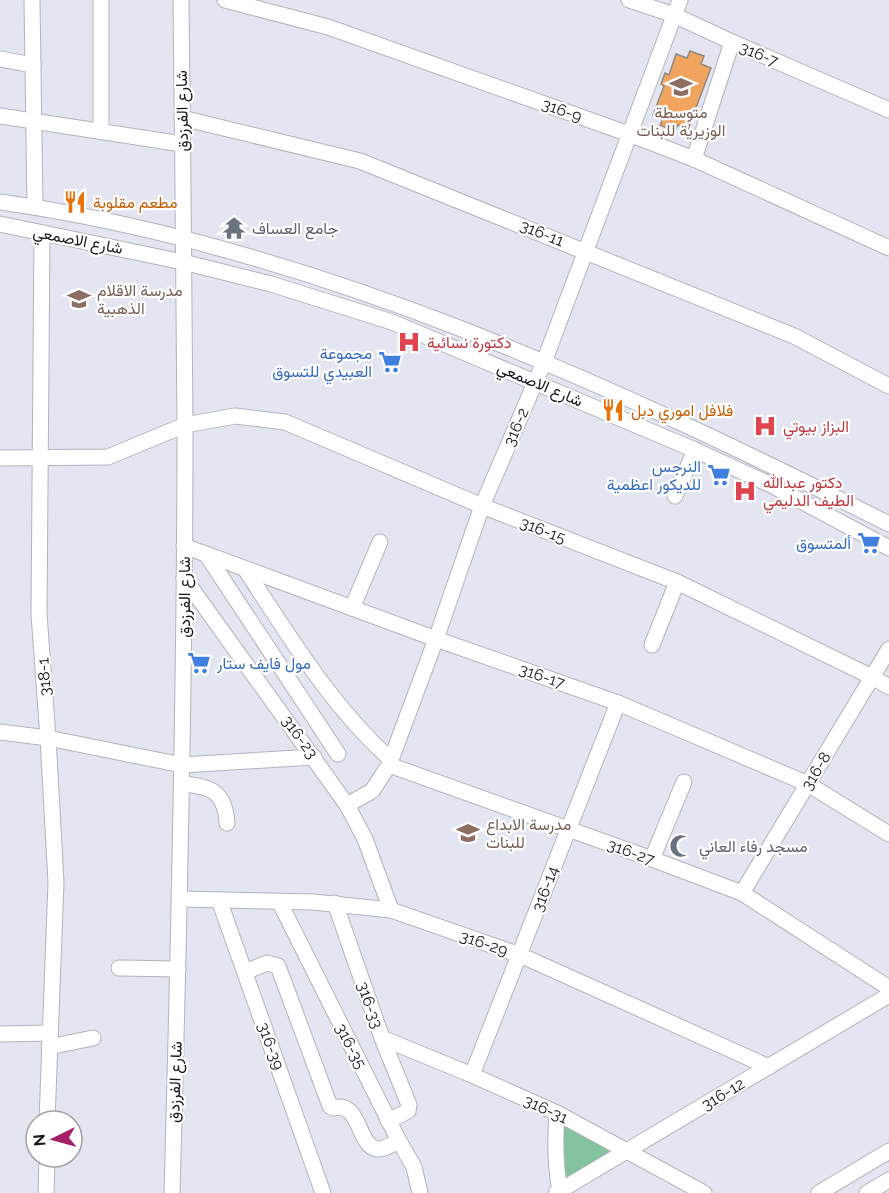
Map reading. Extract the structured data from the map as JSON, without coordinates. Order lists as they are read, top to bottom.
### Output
{
  "streets": {
    "street": [
      "316-7",
      "316-9",
      "شارع الفرزدق",
      "316-11",
      "شارع الاصمعي",
      "316-2",
      "316-15",
      "316-17",
      "318-1",
      "316-23",
      "316-8",
      "316-27",
      "316-14",
      "316-29",
      "316-33",
      "316-39",
      "316-35",
      "316-12",
      "316-31"
    ]
  },
  "crossings": [
    ["316-7", "316-2"],
    ["316-9", "316-2"],
    ["شارع الفرزدق", "316-11"],
    ["شارع الفرزدق", "شارع الاصمعي"],
    ["شارع الفرزدق", "316-15"],
    ["شارع الفرزدق", "316-17"],
    ["شارع الفرزدق", "316-23"],
    ["شارع الفرزدق", "316-29"],
    ["316-11", "316-2"],
    ["شارع الاصمعي", "316-2"],
    ["شارع الاصمعي", "318-1"],
    ["316-2", "316-15"],
    ["316-2", "316-17"],
    ["316-2", "316-23"],
    ["316-2", "316-27"],
    ["316-15", "318-1"],
    ["316-15", "316-8"],
    ["316-17", "316-8"],
    ["316-17", "316-14"],
    ["316-23", "316-29"],
    ["316-8", "316-27"],
    ["316-27", "316-14"],
    ["316-14", "316-29"],
    ["316-14", "316-31"],
    ["316-29", "316-33"],
    ["316-29", "316-39"],
    ["316-29", "316-35"],
    ["316-29", "316-12"],
    ["316-33", "316-35"],
    ["316-33", "316-31"],
    ["316-12", "316-31"]
  ],
  "places": {
    "school or university": ["متوسطة الوزيرية للبنات", "مدرسة الاقلام الذهبية", "مدرسة الابداع للبنات"],
    "restaurant": ["مطعم مقلوبة", "فلافل اموري دبل"],
    "temple": ["جامع العساف"],
    "hospital": ["دكتورة نسائية", "البزاز بيوتي", "دكتور عبدالله الطيف الدليمي"],
    "supermarket": [
      "مجموعة العبيدي للتسوق",
      "النرجس للديكور اعظمية",
      "ألمتسوق",
      "مول فايف ستار"
    ],
    "mosque": ["مسجد رفاء العاني"]
  },
  "north": "left"
}
